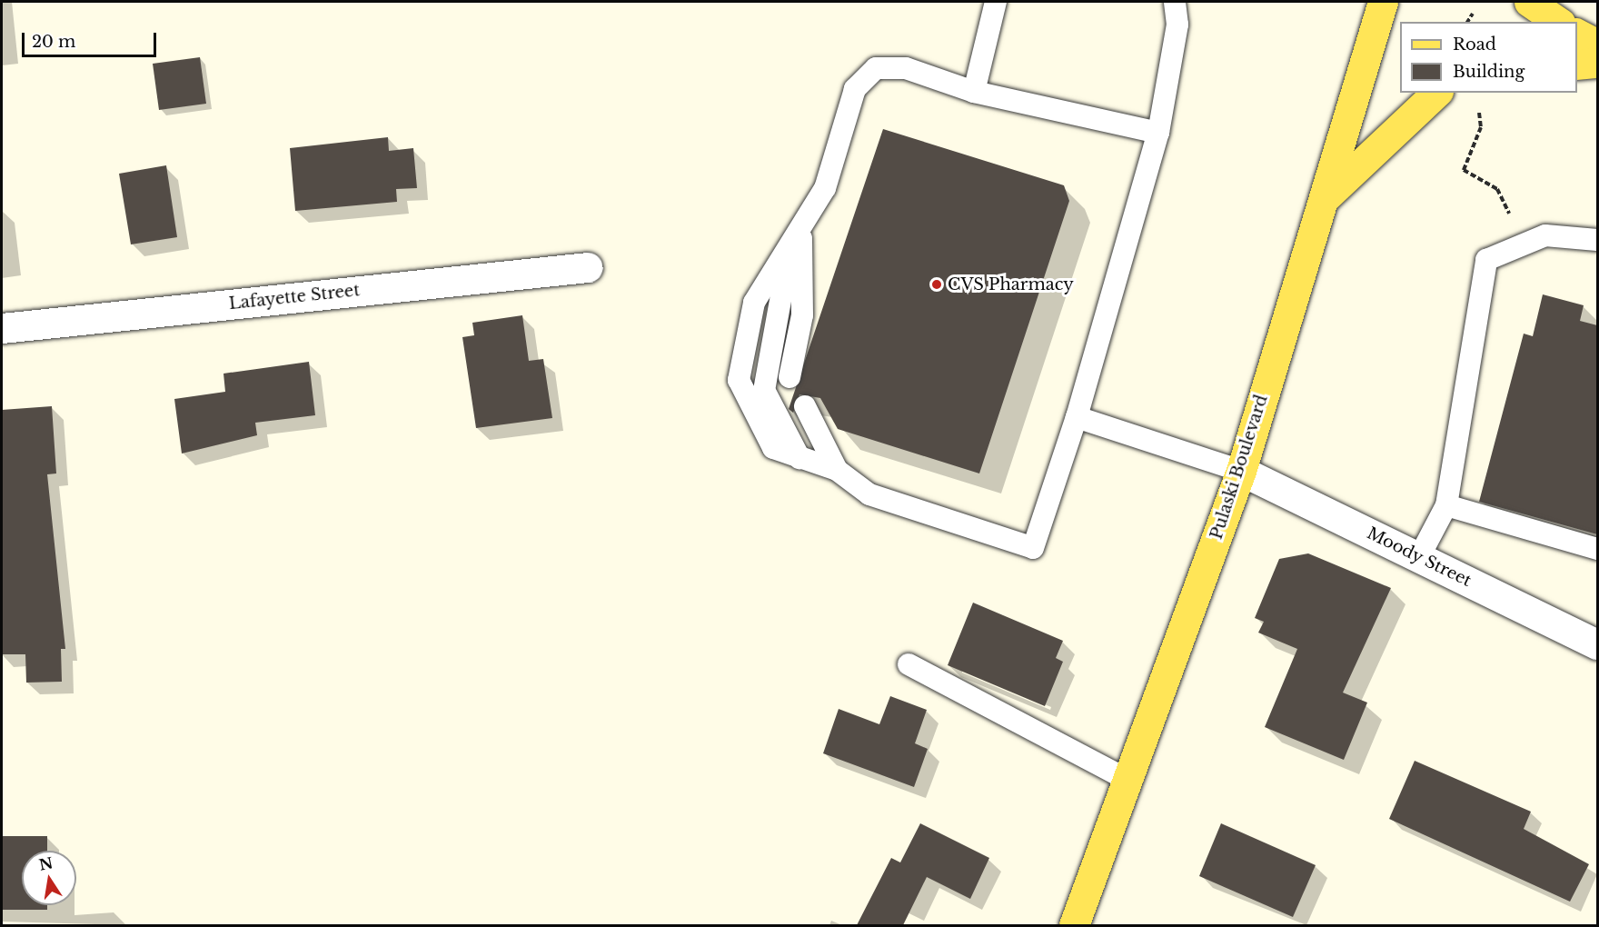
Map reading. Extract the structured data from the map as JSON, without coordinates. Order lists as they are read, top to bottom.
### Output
{
  "streets": {
    "main road": ["Pulaski Boulevard"],
    "street": ["Lafayette Street", "Moody Street"]
  },
  "crossings": [
    ["Pulaski Boulevard", "Moody Street"]
  ],
  "places": ["CVS Pharmacy"],
  "legend": ["Road", "Building"],
  "scale_bar": "20 m",
  "north": "top"
}
